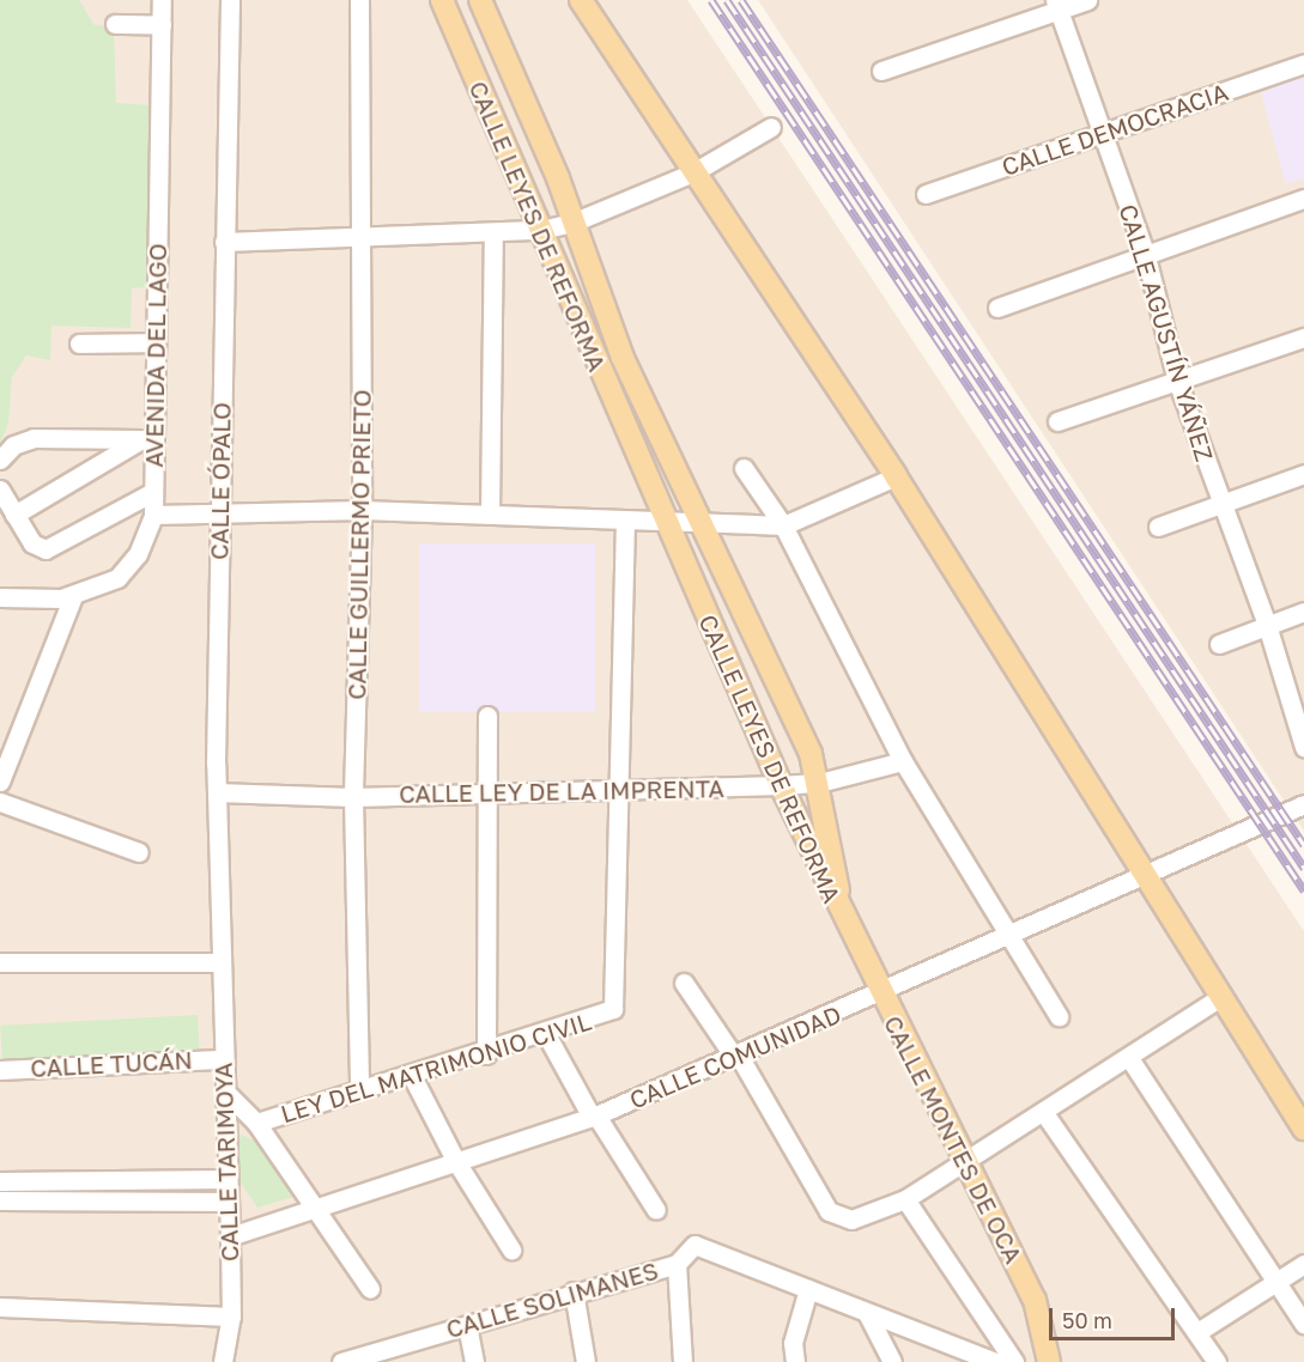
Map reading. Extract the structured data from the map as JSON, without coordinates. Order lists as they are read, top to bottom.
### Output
{
  "streets": {
    "main road": ["CALLE LEYES DE REFORMA", "CALLE MONTES DE OCA"],
    "street": [
      "CALLE DEMOCRACIA",
      "CALLE AGUSTÍN YÁÑEZ",
      "AVENIDA DEL LAGO",
      "CALLE ÓPALO",
      "CALLE GUILLERMO PRIETO",
      "CALLE LEY DE LA IMPRENTA",
      "CALLE COMUNIDAD",
      "CALLE TUCÁN",
      "LEY DEL MATRIMONIO CIVIL",
      "CALLE TARIMOYA",
      "CALLE SOLIMANES"
    ]
  },
  "crossings": [
    ["CALLE DEMOCRACIA", "CALLE AGUSTÍN YÁÑEZ"],
    ["CALLE LEYES DE REFORMA", "CALLE LEY DE LA IMPRENTA"],
    ["CALLE LEYES DE REFORMA", "CALLE MONTES DE OCA"],
    ["CALLE ÓPALO", "CALLE LEY DE LA IMPRENTA"],
    ["CALLE ÓPALO", "CALLE TARIMOYA"],
    ["CALLE GUILLERMO PRIETO", "CALLE LEY DE LA IMPRENTA"],
    ["CALLE GUILLERMO PRIETO", "LEY DEL MATRIMONIO CIVIL"],
    ["CALLE LEY DE LA IMPRENTA", "LEY DEL MATRIMONIO CIVIL"],
    ["CALLE COMUNIDAD", "CALLE MONTES DE OCA"],
    ["CALLE COMUNIDAD", "CALLE TARIMOYA"],
    ["CALLE TUCÁN", "CALLE TARIMOYA"],
    ["LEY DEL MATRIMONIO CIVIL", "CALLE TARIMOYA"]
  ],
  "scale_bar": "50 m"
}
